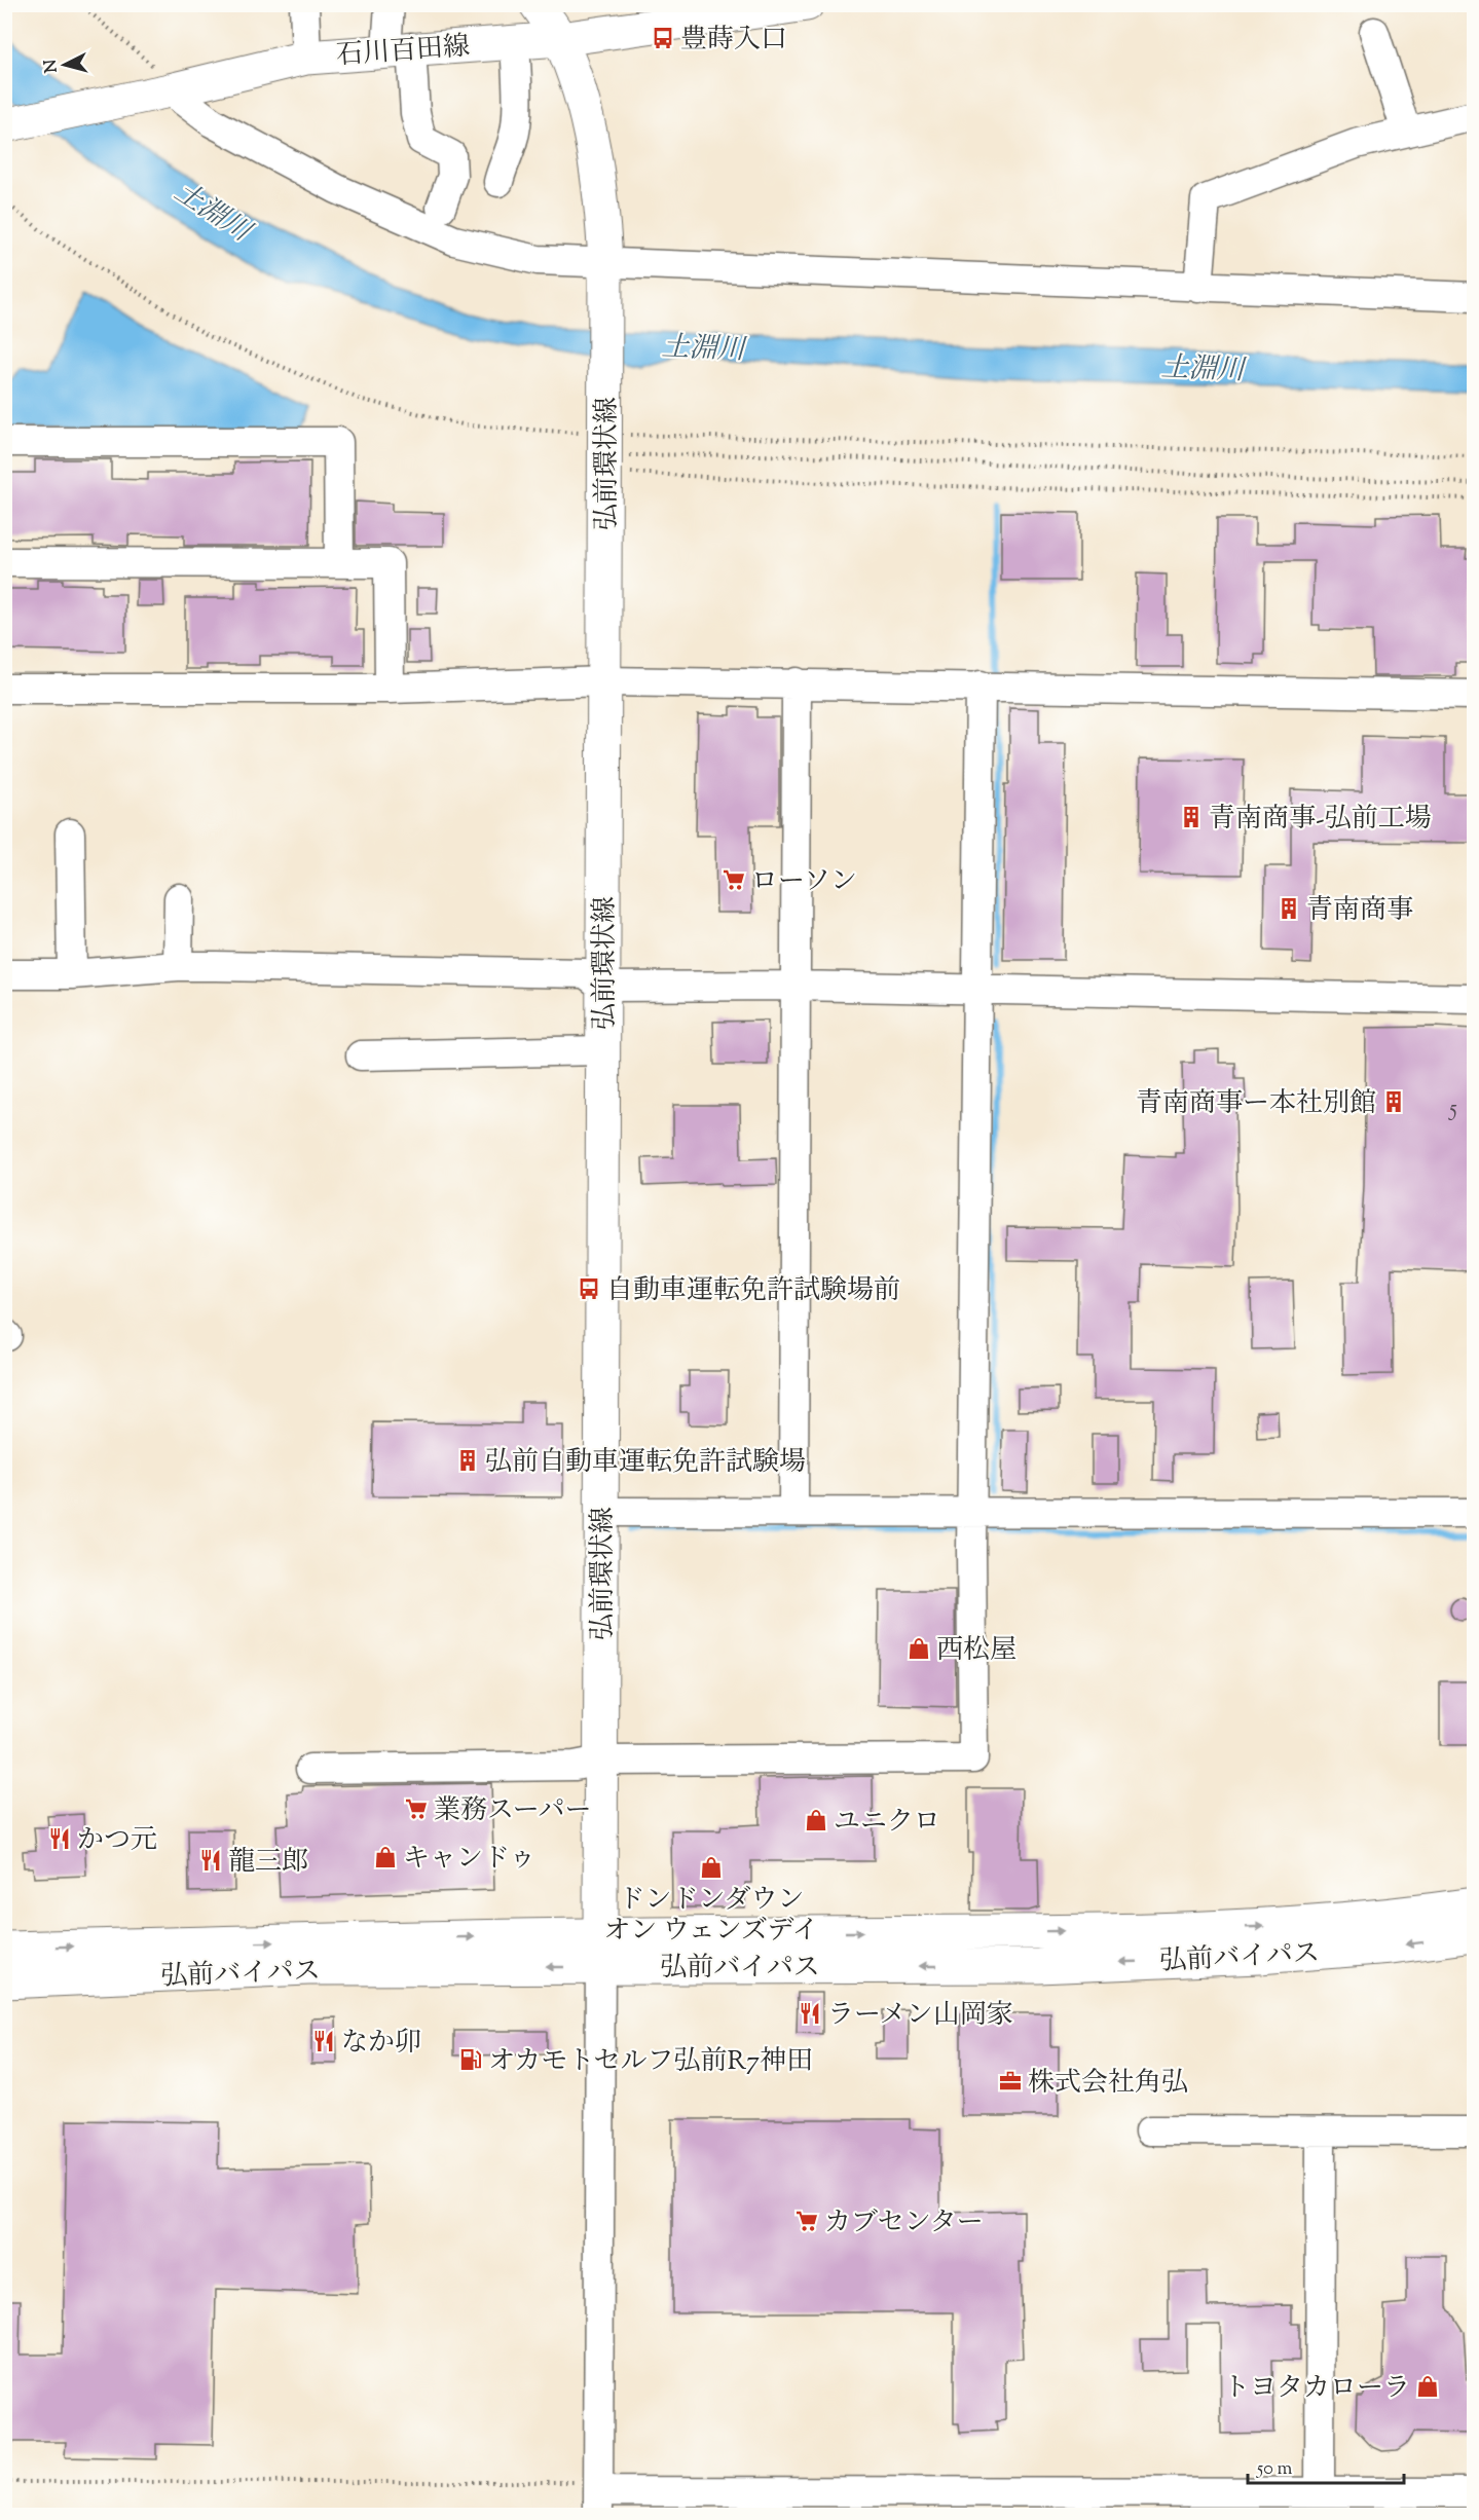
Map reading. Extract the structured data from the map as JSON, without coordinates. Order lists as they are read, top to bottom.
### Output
{
  "streets": {
    "main road": ["石川百田線", "弘前環状線", "弘前バイパス"]
  },
  "crossings": [
    ["石川百田線", "弘前環状線"],
    ["弘前環状線", "弘前バイパス"]
  ],
  "water": ["土淵川"],
  "places": {
    "bus stop": ["豊蒔入口", "自動車運転免許試験場前"],
    "building": [
      "青南商事-弘前工場",
      "青南商事",
      "青南商事ー本社別館",
      "弘前自動車運転免許試験場"
    ],
    "supermarket": ["ローソン", "業務スーパー", "カブセンター"],
    "shop": [
      "西松屋",
      "ユニクロ",
      "キャンドゥ",
      "ドンドンダウン オン ウェンズデイ",
      "トヨタカローラ"
    ],
    "restaurant": [
      "かつ元",
      "龍三郎",
      "ラーメン山岡家",
      "なか卯"
    ],
    "fuel station": ["オカモトセルフ弘前R7神田"],
    "office": ["株式会社角弘"]
  },
  "house_numbers": ["5"],
  "scale_bar": "50 m",
  "north": "left"
}
